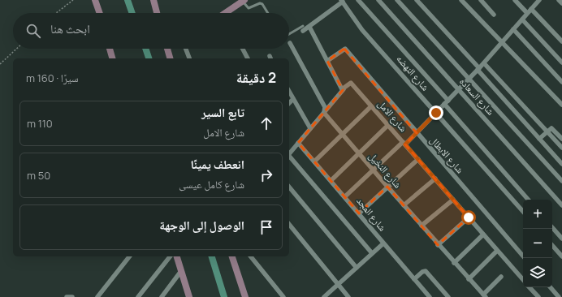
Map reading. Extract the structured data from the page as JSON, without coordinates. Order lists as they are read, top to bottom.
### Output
{
  "streets": {
    "street": [
      "شارع النهضه",
      "شارع السعاده",
      "شارع الامل",
      "شارع الابطال",
      "شارع النخيل",
      "شارع المجد"
    ]
  },
  "page": {
    "search": "ابحث هنا",
    "heading": ["2 دقيقة", "سيرًا · 160 m"],
    "list": [
      ["تابع السير", "شارع الامل", "110 m"],
      ["انعطف يمينًا", "شارع كامل عيسى", "50 m"],
      "الوصول إلى الوجهة"
    ],
    "map_buttons": ["+", "−"]
  }
}
